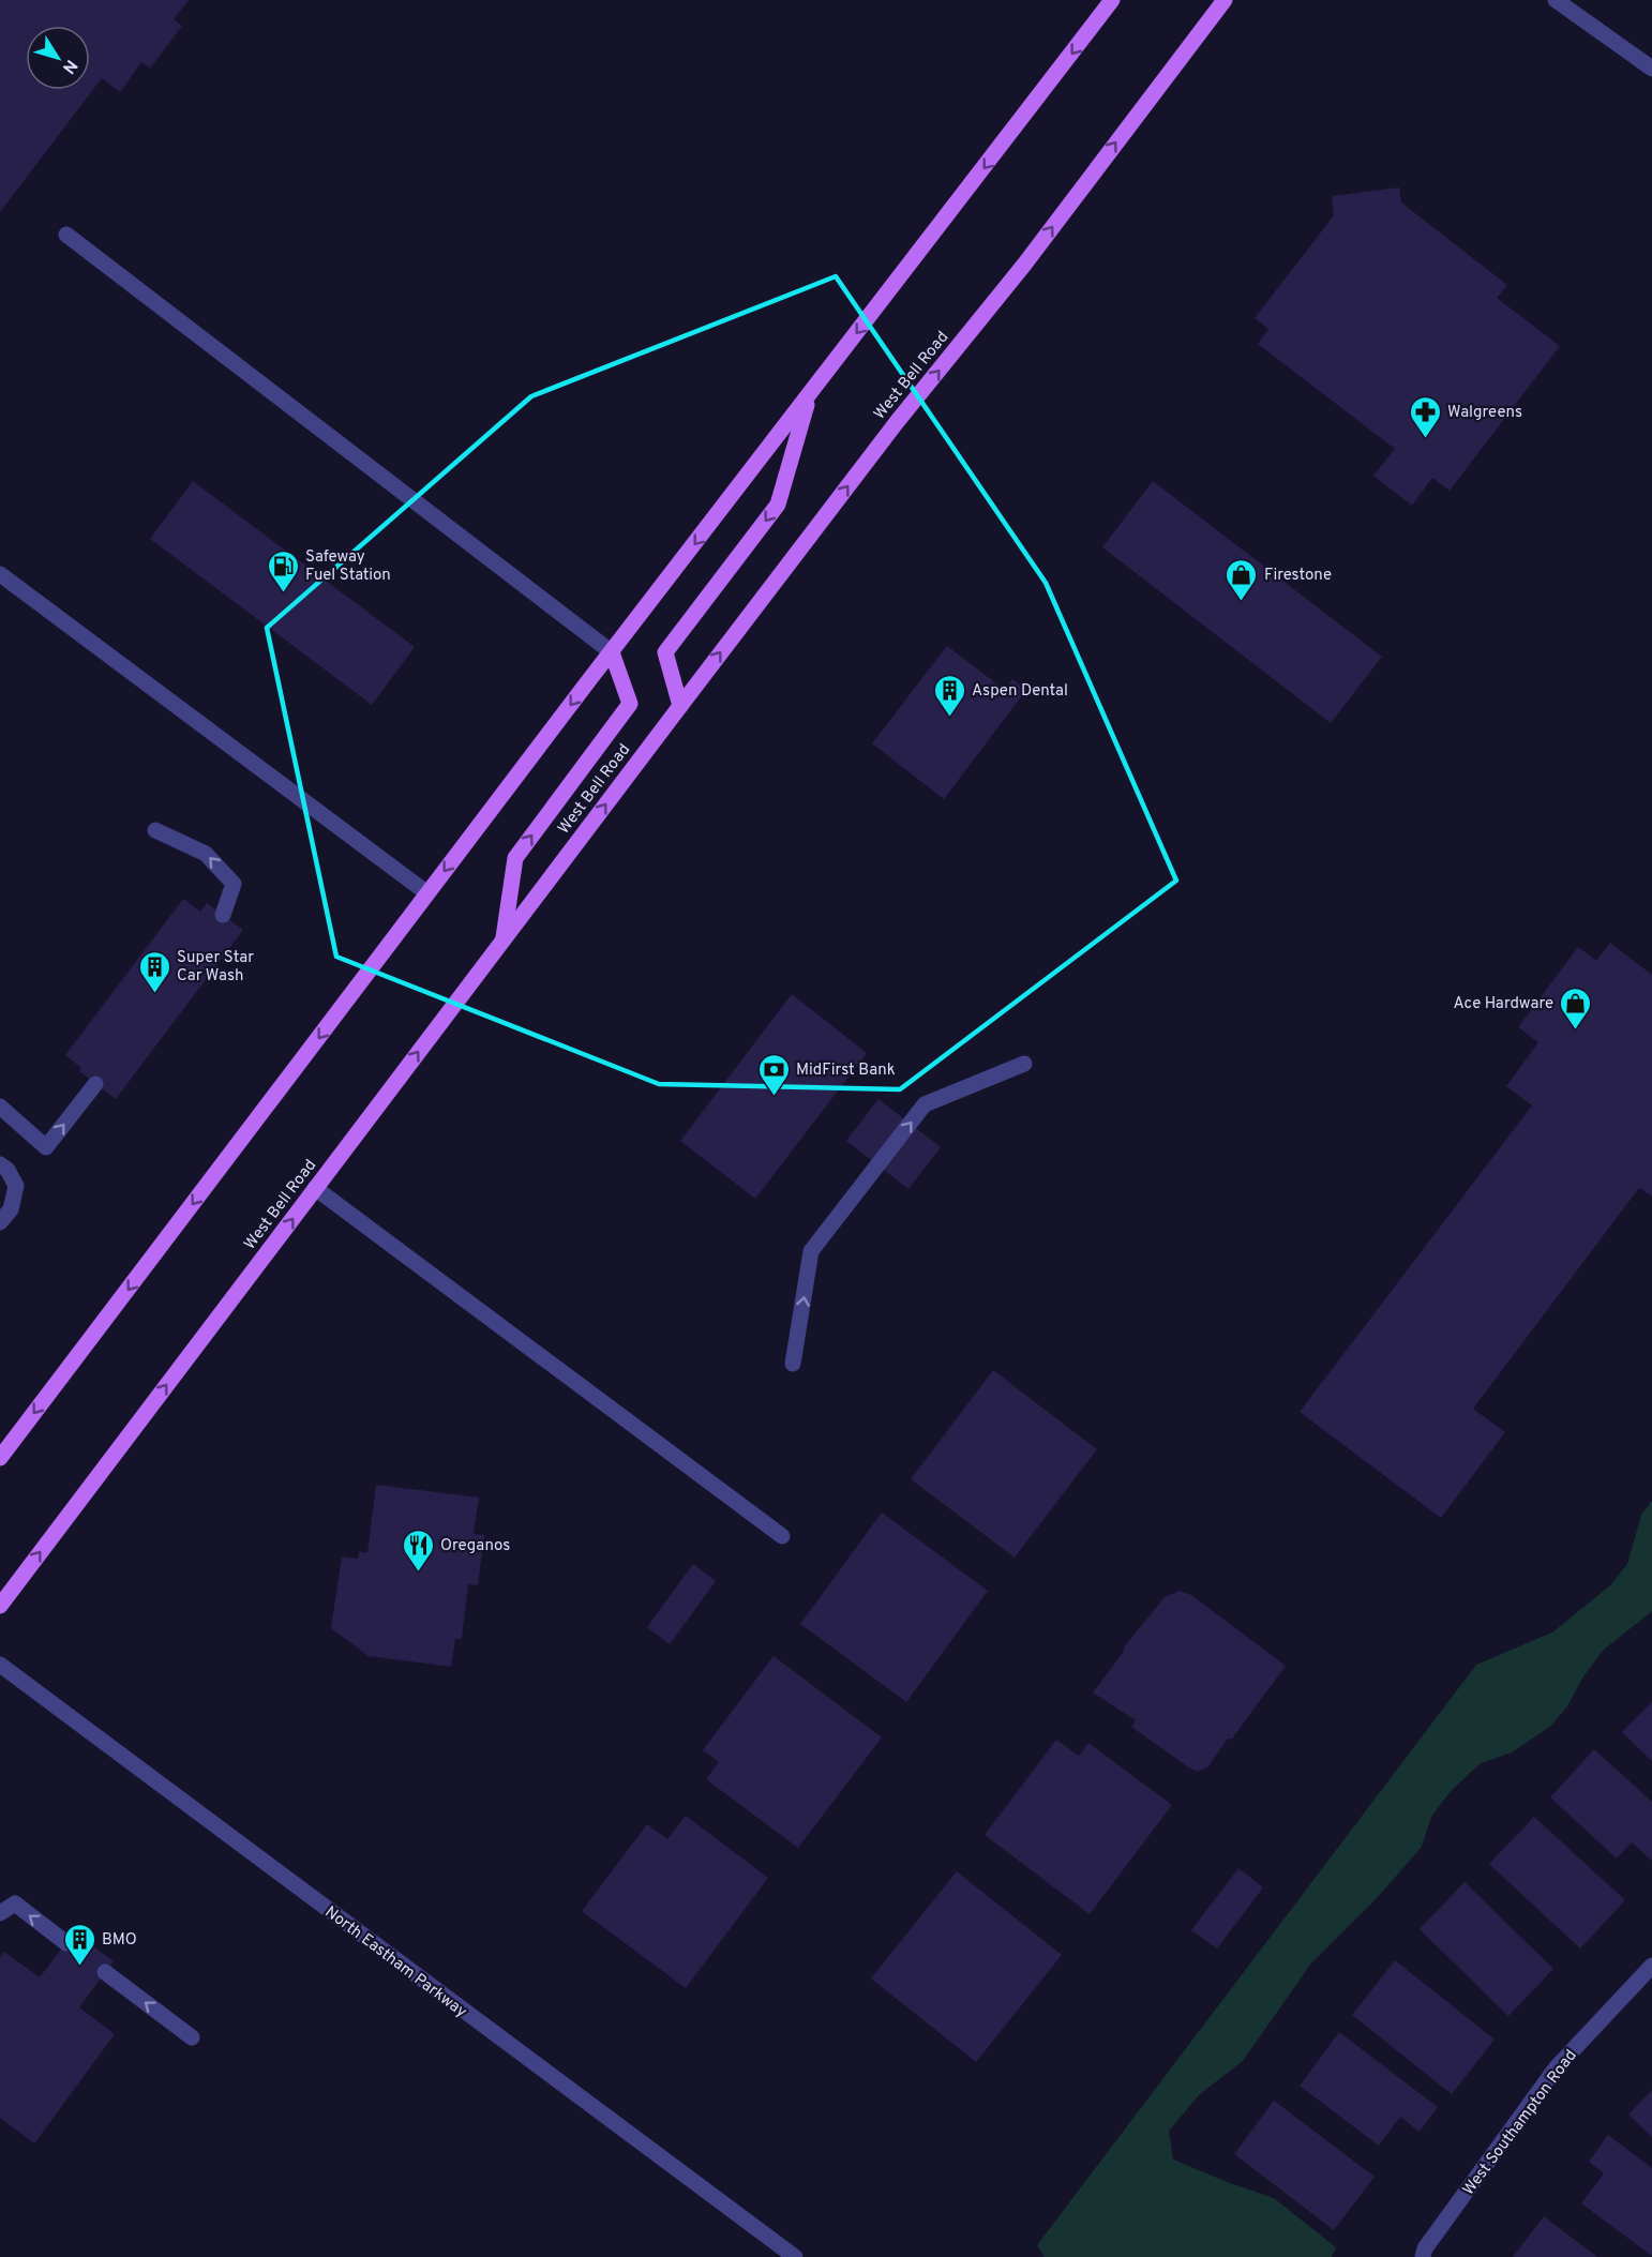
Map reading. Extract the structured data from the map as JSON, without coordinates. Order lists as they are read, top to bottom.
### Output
{
  "streets": {
    "main road": ["West Bell Road"],
    "street": ["North Eastham Parkway", "West Southampton Road"]
  },
  "places": {
    "pharmacy": ["Walgreens"],
    "fuel station": ["Safeway Fuel Station"],
    "shop": ["Firestone", "Ace Hardware"],
    "building": ["Aspen Dental", "Super Star Car Wash", "BMO"],
    "bank": ["MidFirst Bank"],
    "restaurant": ["Oreganos"]
  },
  "north": "bottom right"
}
